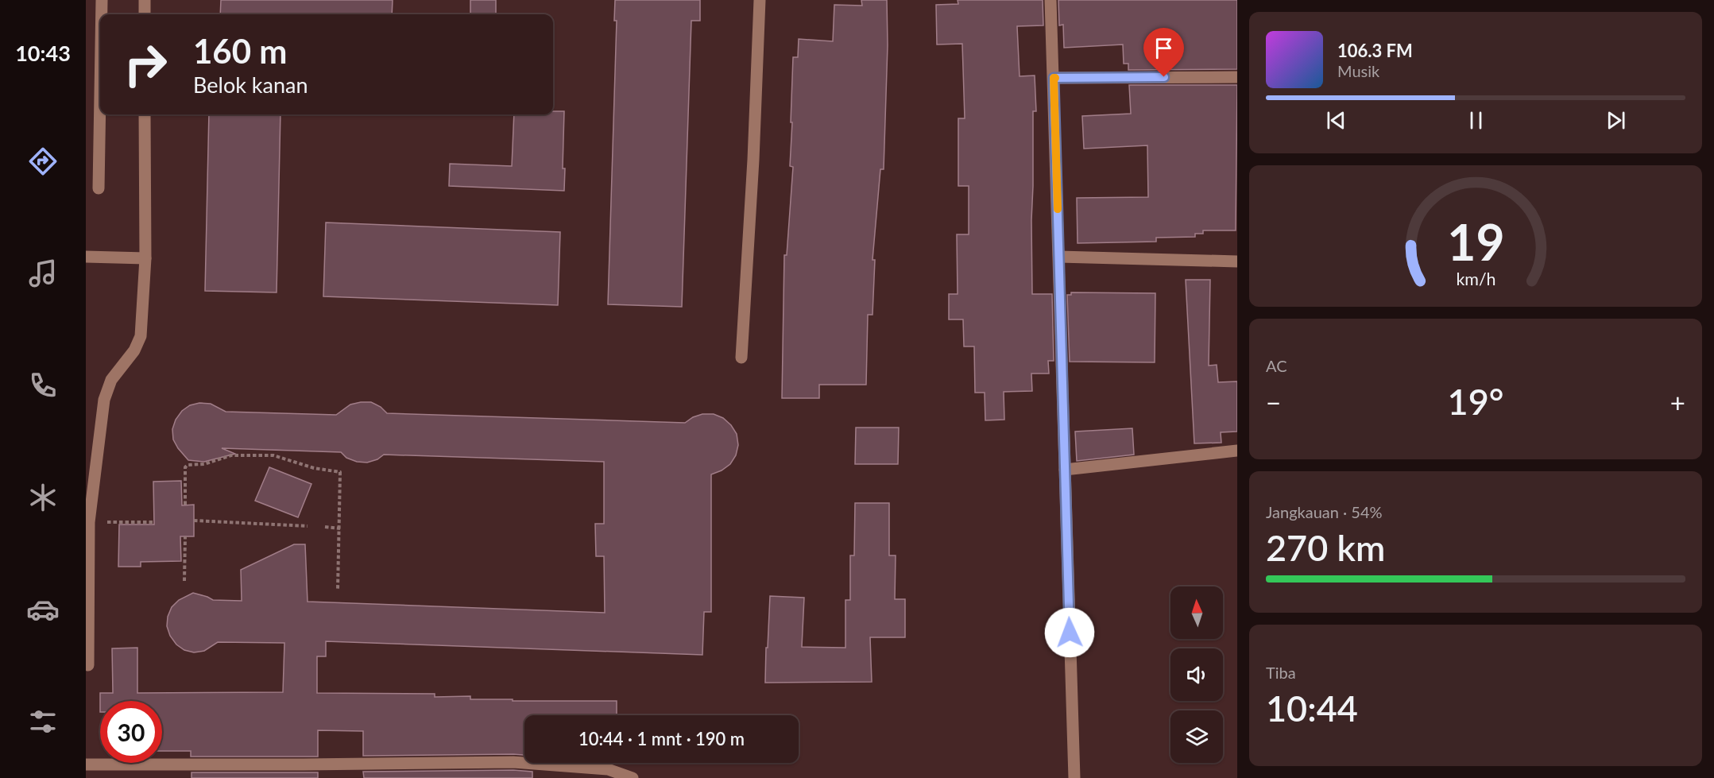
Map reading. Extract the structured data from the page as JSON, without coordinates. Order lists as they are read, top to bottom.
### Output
{
  "north": "top",
  "page": {
    "tabs": "10:43",
    "turn": ["160 m", "Belok kanan"],
    "song": ["106.3 FM", "Musik"],
    "tile": [
      "AC",
      ["Jangkauan · 54%", "270 km"],
      ["Tiba", "10:44"]
    ],
    "heat": ["−", "19°", "+"],
    "limit": "30",
    "trip": "10:44 · 1 mnt · 190 m",
    "gauge": ["19", "km/h"]
  }
}
